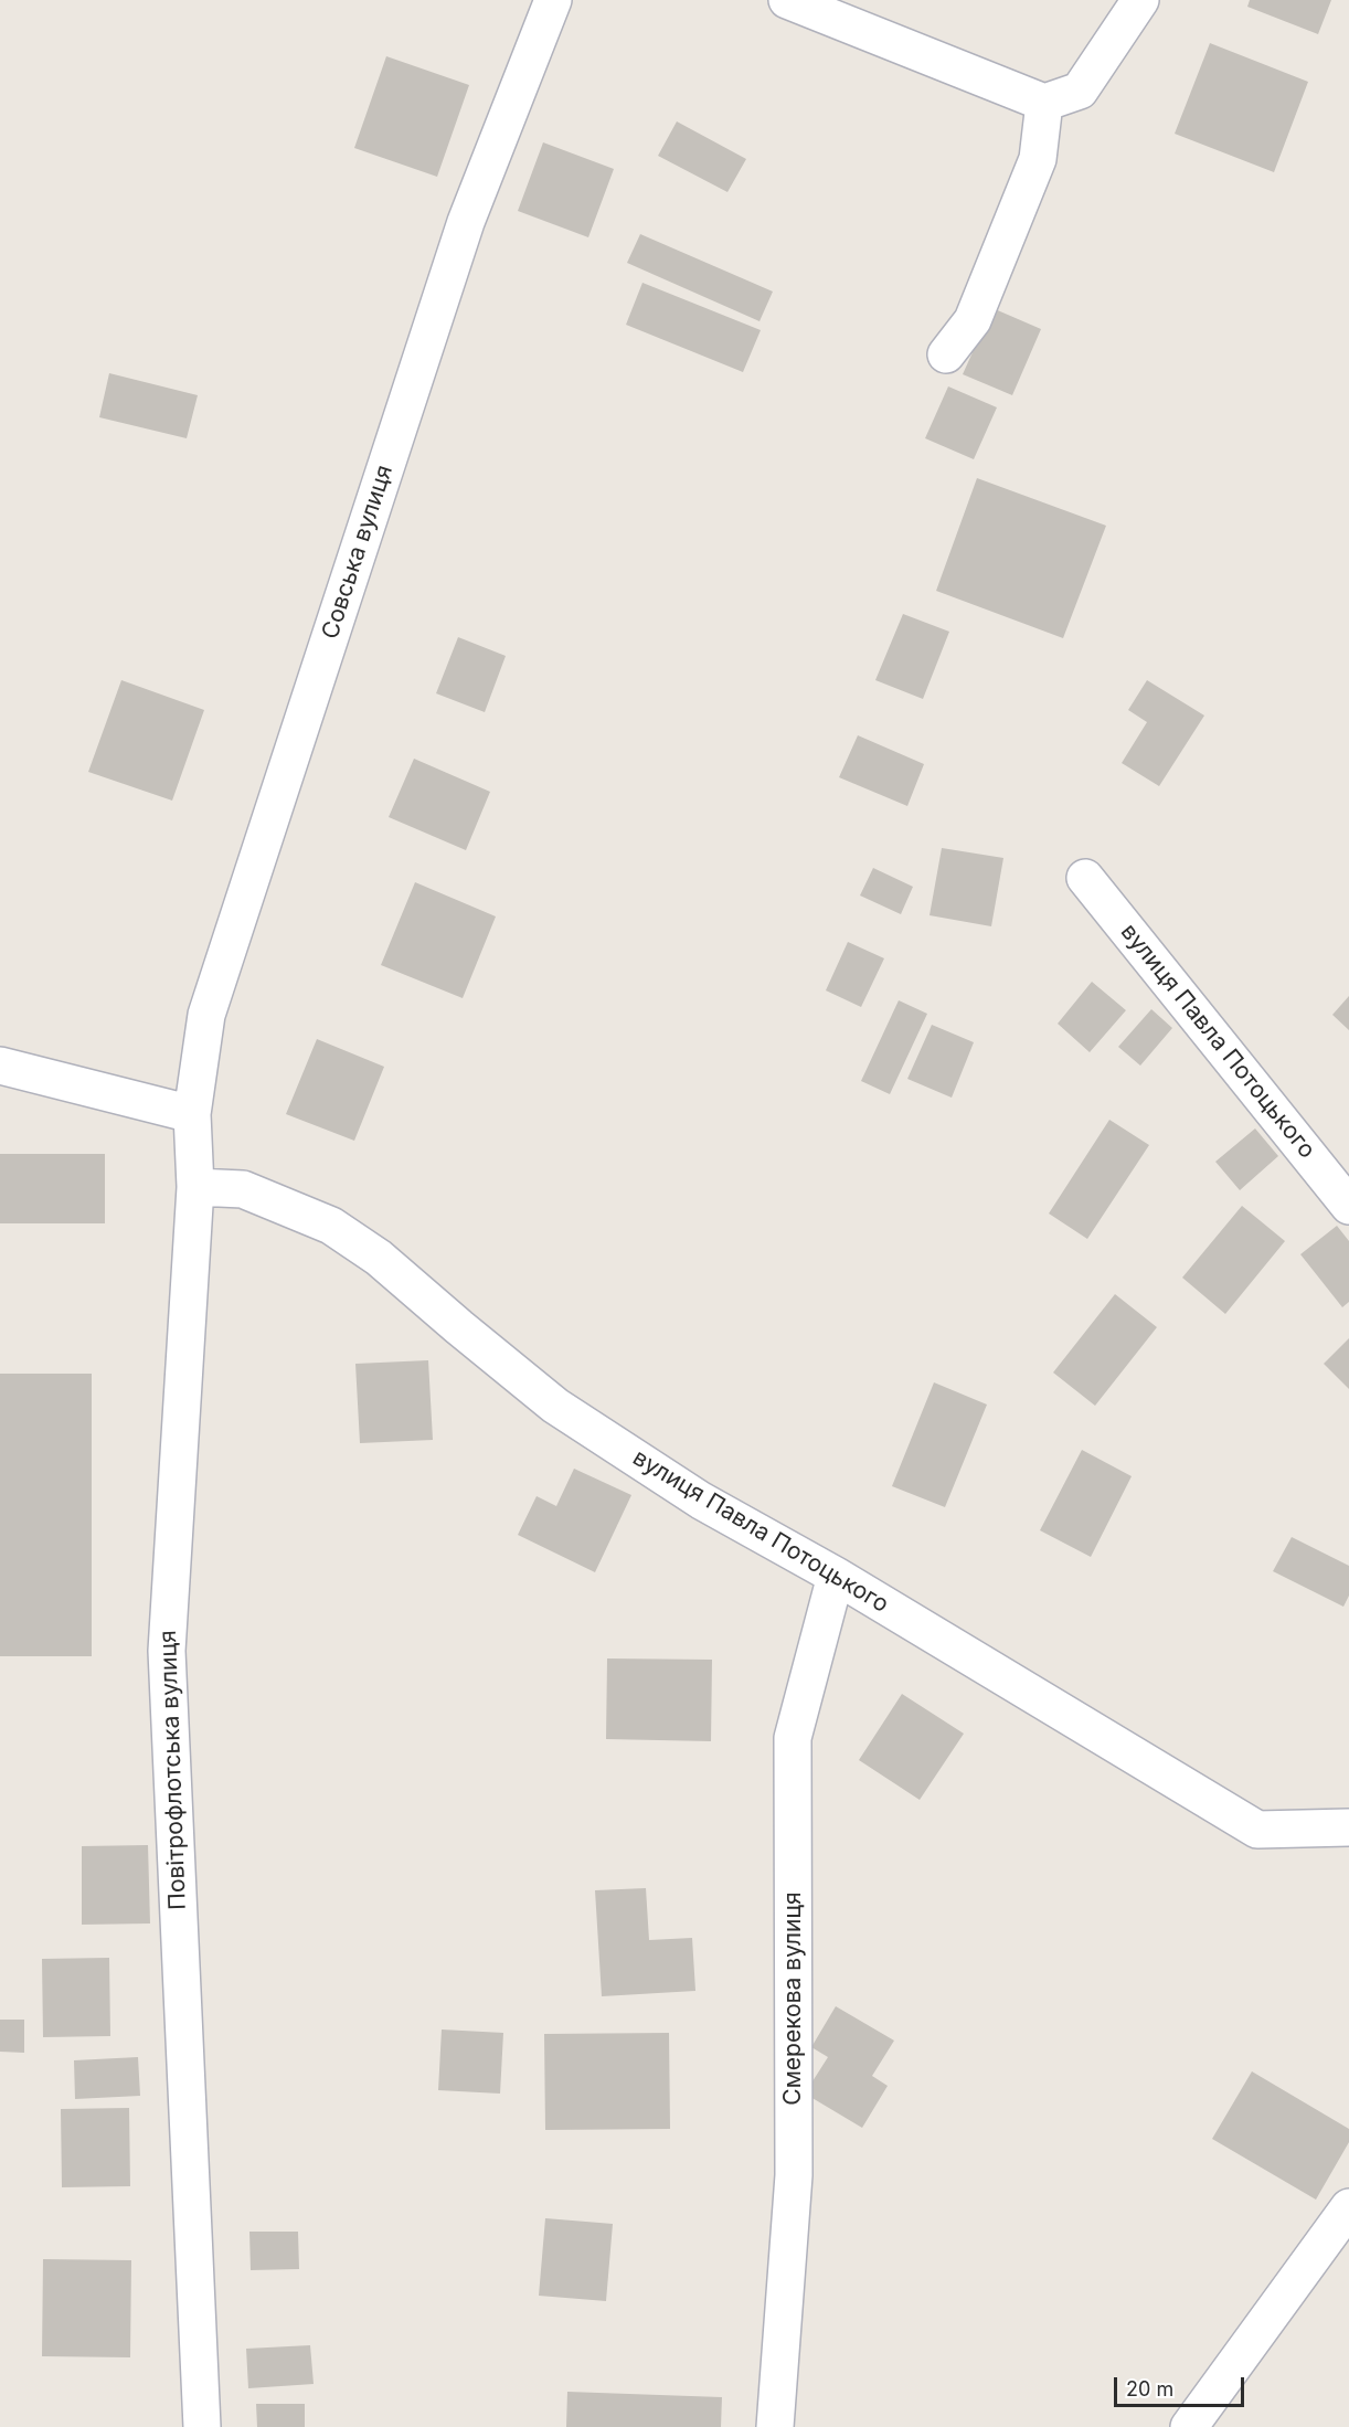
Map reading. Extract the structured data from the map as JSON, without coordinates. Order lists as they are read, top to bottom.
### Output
{
  "streets": {
    "street": [
      "Совська вулиця",
      "вулиця Павла Потоцького",
      "Повітрофлотська вулиця",
      "Смерекова вулиця"
    ]
  },
  "crossings": [
    ["Совська вулиця", "Повітрофлотська вулиця"],
    ["вулиця Павла Потоцького", "Повітрофлотська вулиця"],
    ["вулиця Павла Потоцького", "Смерекова вулиця"]
  ],
  "scale_bar": "20 m"
}
